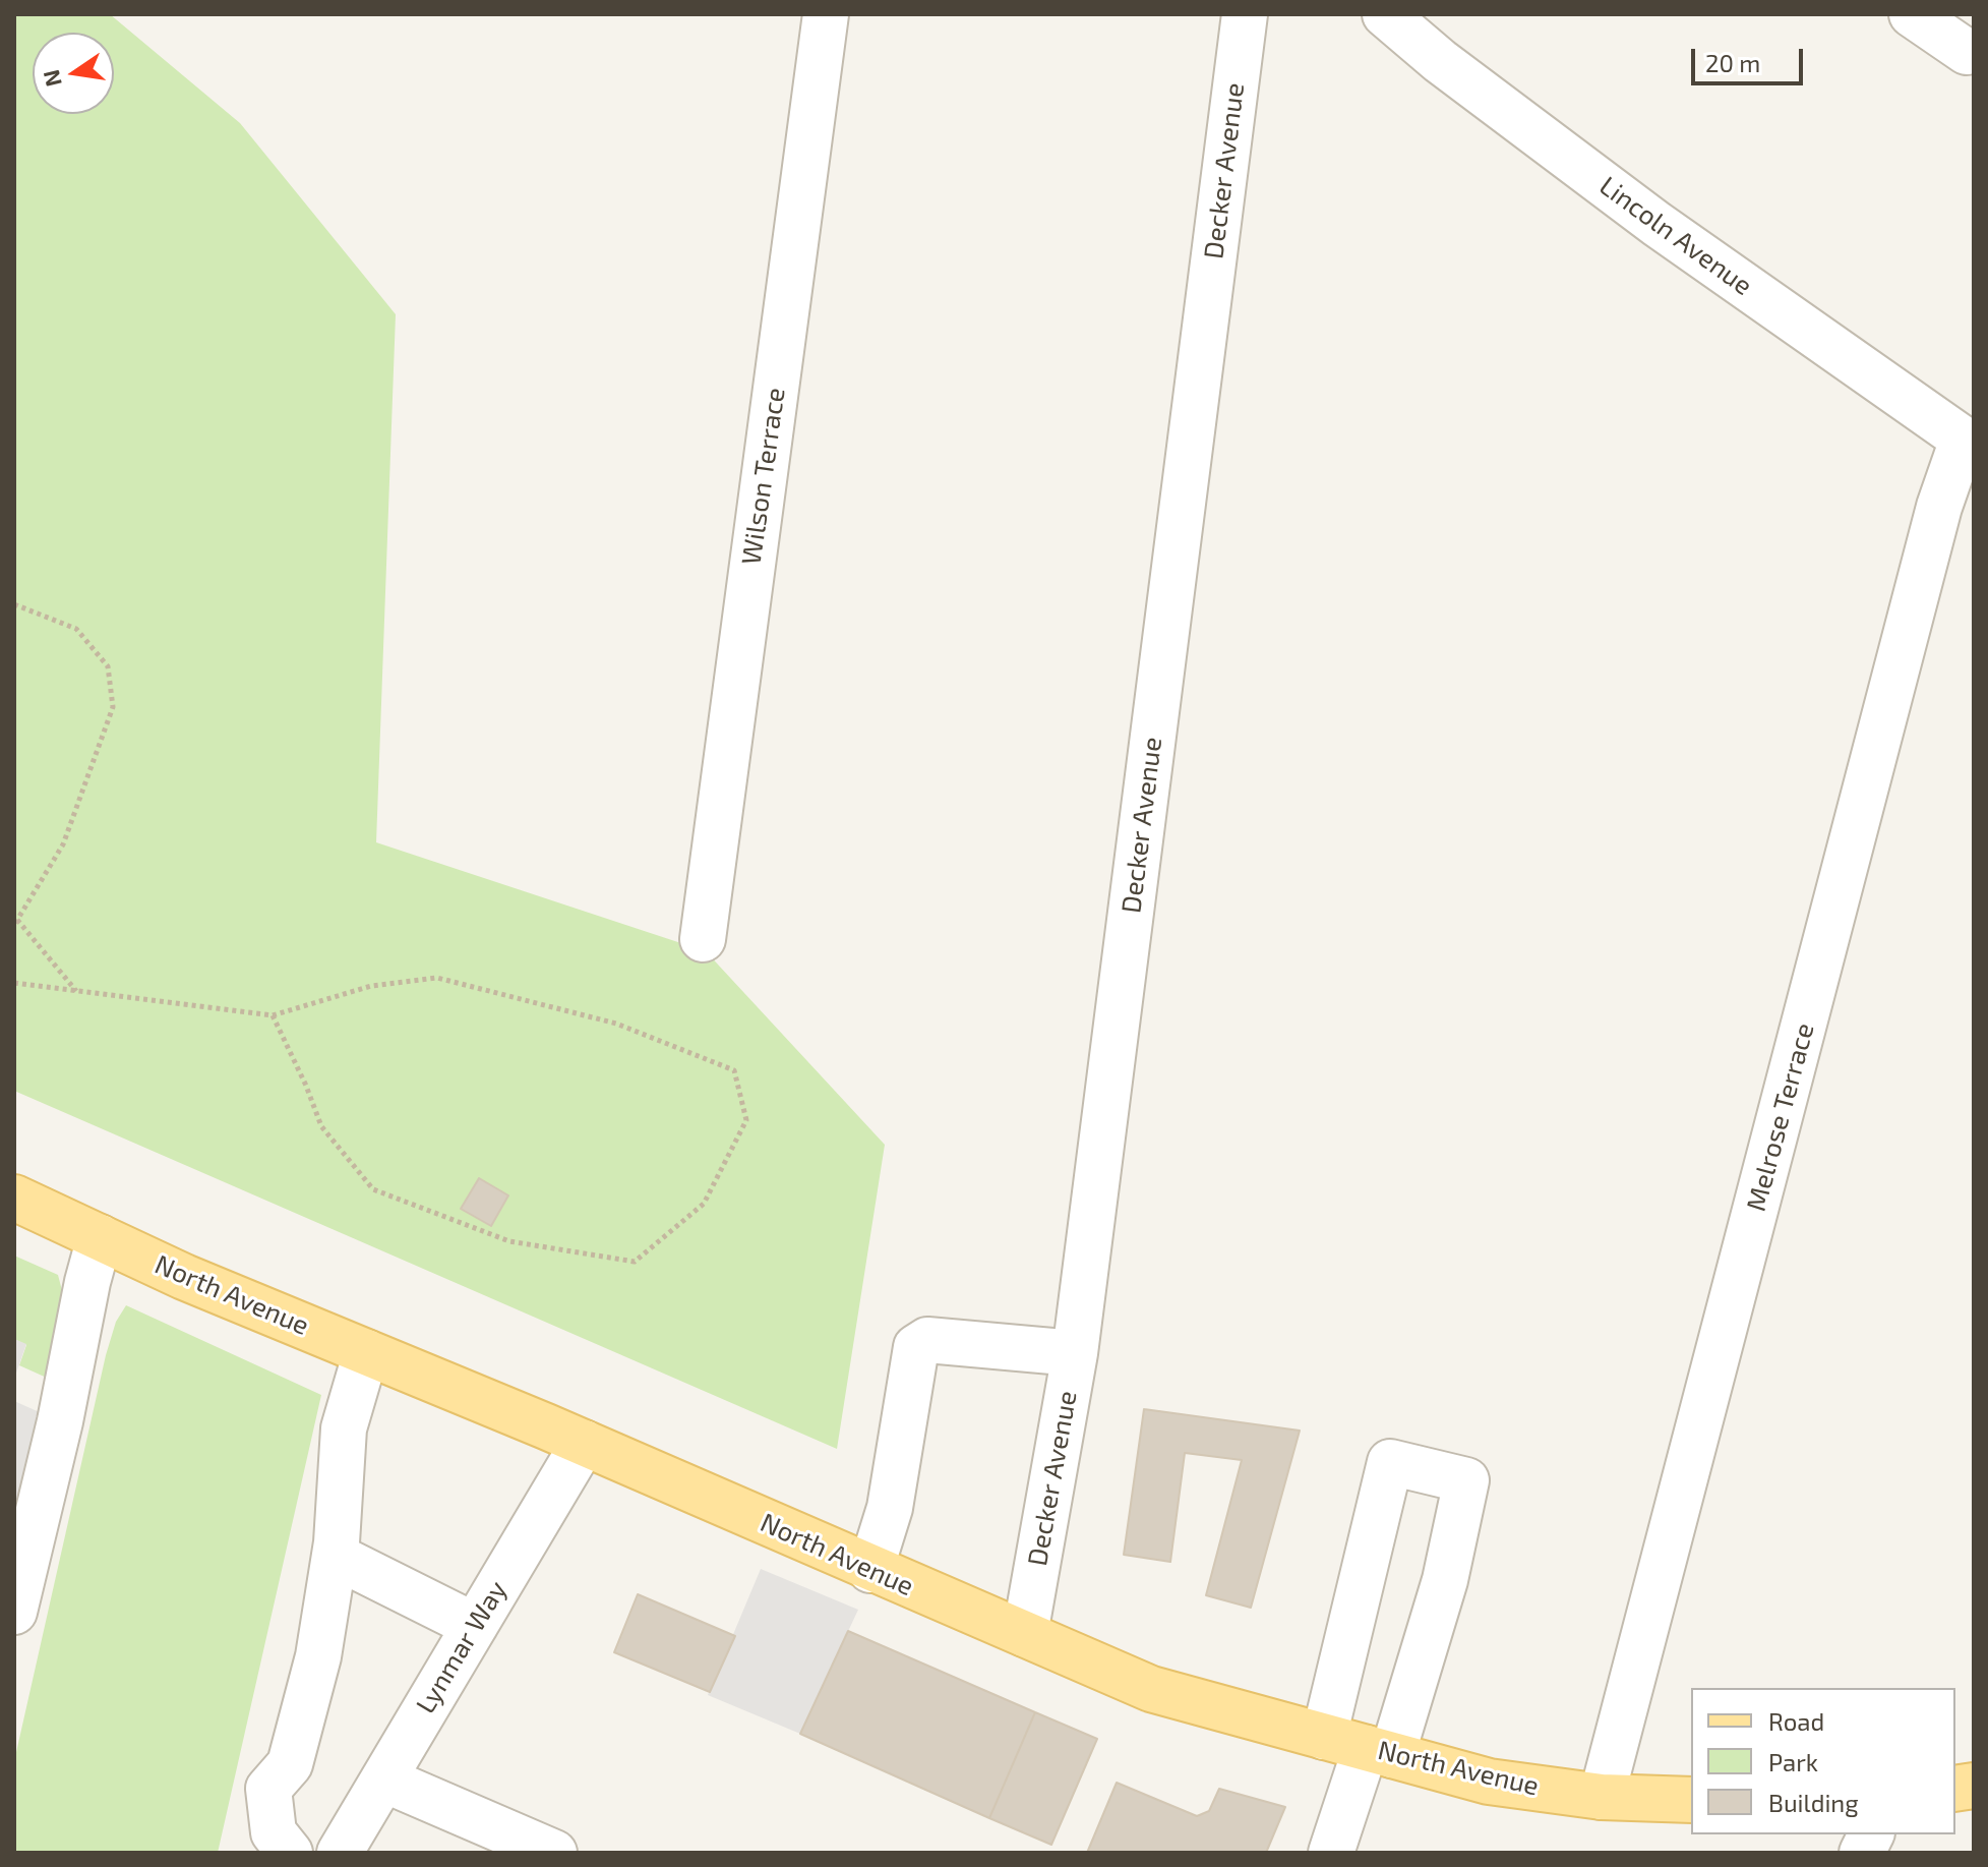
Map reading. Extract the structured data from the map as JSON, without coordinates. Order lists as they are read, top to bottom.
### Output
{
  "streets": {
    "main road": ["North Avenue"],
    "street": [
      "Decker Avenue",
      "Lincoln Avenue",
      "Wilson Terrace",
      "Melrose Terrace",
      "Lynmar Way"
    ]
  },
  "crossings": [
    ["Decker Avenue", "North Avenue"],
    ["Lincoln Avenue", "Melrose Terrace"],
    ["Melrose Terrace", "North Avenue"],
    ["North Avenue", "Lynmar Way"]
  ],
  "legend": ["Road", "Park", "Building"],
  "scale_bar": "20 m",
  "north": "left"
}
